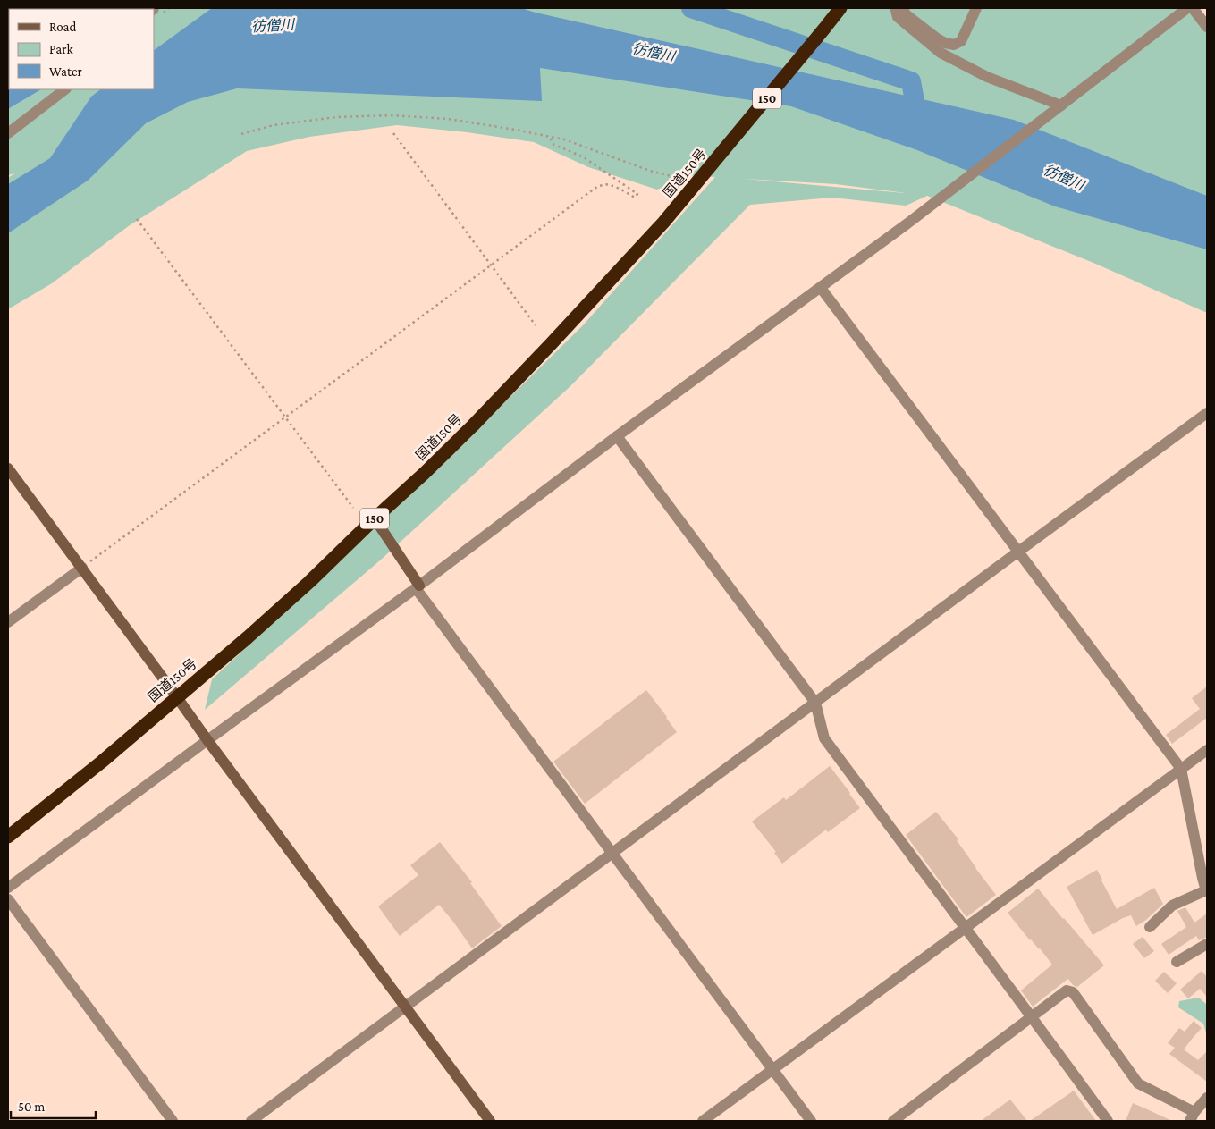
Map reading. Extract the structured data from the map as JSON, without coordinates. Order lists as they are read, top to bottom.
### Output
{
  "streets": {
    "highway": ["150", "国道150号"]
  },
  "water": ["彷僧川"],
  "legend": ["Road", "Park", "Water"],
  "scale_bar": "50 m"
}
